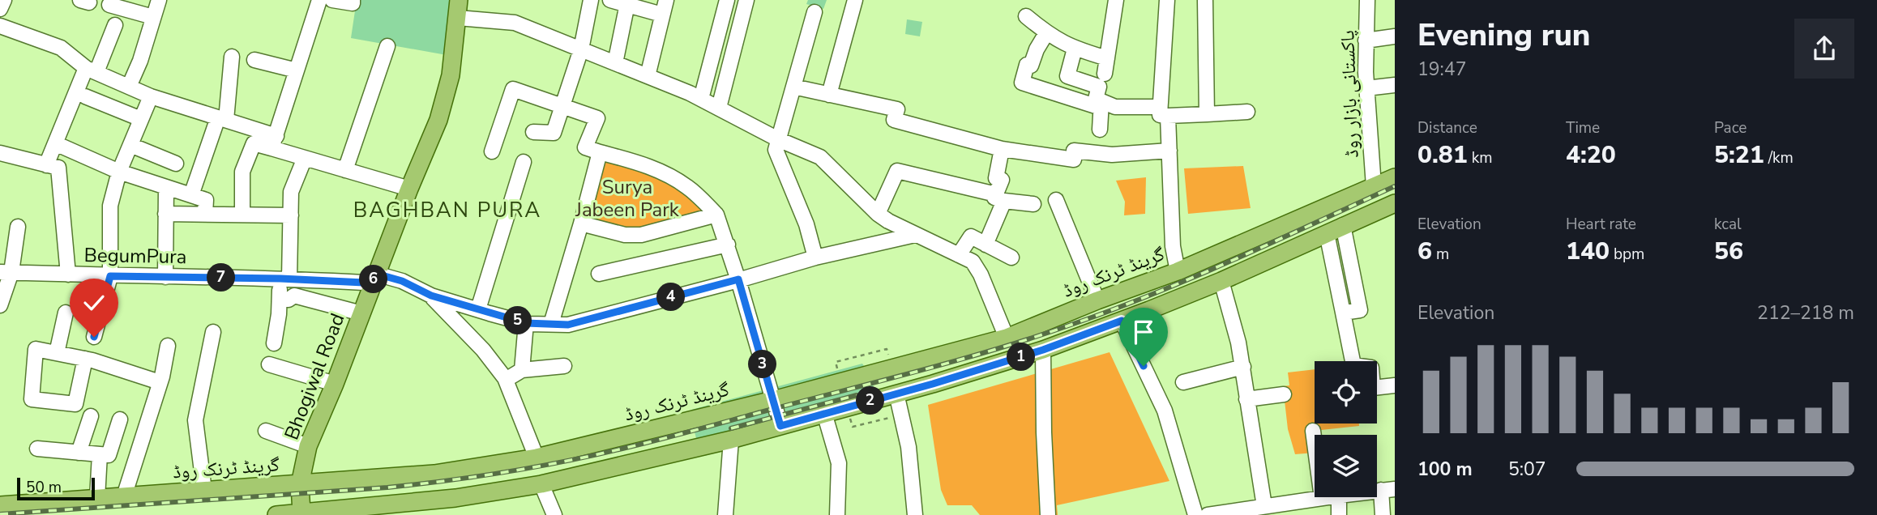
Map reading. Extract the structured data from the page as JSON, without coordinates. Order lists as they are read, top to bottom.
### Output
{
  "streets": {
    "main road": ["گرینڈ ٹرنک روڈ", "Bhogiwal Road"],
    "street": ["پاکستانی بازار روڈ", "BegumPura"]
  },
  "crossings": [
    ["پاکستانی بازار روڈ", "گرینڈ ٹرنک روڈ"],
    ["BegumPura", "Bhogiwal Road"],
    ["گرینڈ ٹرنک روڈ", "Bhogiwal Road"]
  ],
  "districts": ["BAGHBAN PURA"],
  "parks": ["Surya Jabeen Park"],
  "scale_bar": "50 m",
  "page": {
    "heading": ["Evening run", "19:47"],
    "stats": [
      ["Distance", "0.81 km"],
      ["Time", "4:20"],
      ["Pace", "5:21 /km"],
      ["Elevation", "6 m"],
      ["Heart rate", "140 bpm"],
      ["kcal", "56"]
    ],
    "pins": [
      "7",
      "6",
      "4",
      "5",
      "1",
      "3",
      "2"
    ],
    "chart": ["Elevation", "212–218 m"],
    "list": [
      {
        "name": "100 m",
        "note": "5:07"
      }
    ],
    "scale": "50 m"
  }
}
